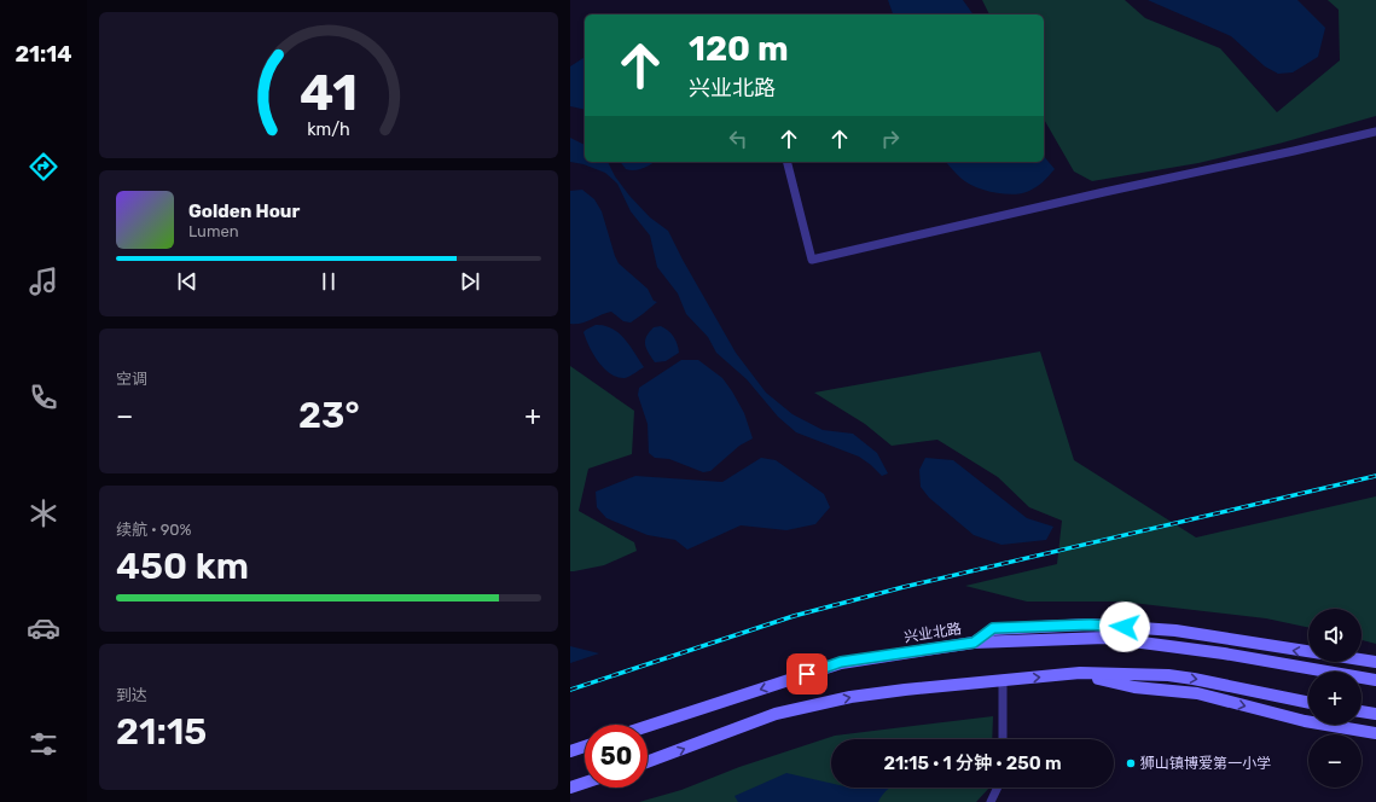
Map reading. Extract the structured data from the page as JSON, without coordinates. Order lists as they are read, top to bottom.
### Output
{
  "streets": {
    "main road": ["兴业北路"]
  },
  "places": ["狮山镇博爱第一小学"],
  "page": {
    "tabs": "21:14",
    "turn": ["120 m", "兴业北路"],
    "song": ["Golden Hour", "Lumen"],
    "tile": [
      "空调",
      ["续航 · 90%", "450 km"],
      ["到达", "21:15"]
    ],
    "heat": ["−", "23°", "+"],
    "map_buttons": ["+", "−"],
    "limit": "50",
    "trip": "21:15 · 1 分钟 · 250 m",
    "gauge": ["41", "km/h"]
  }
}
